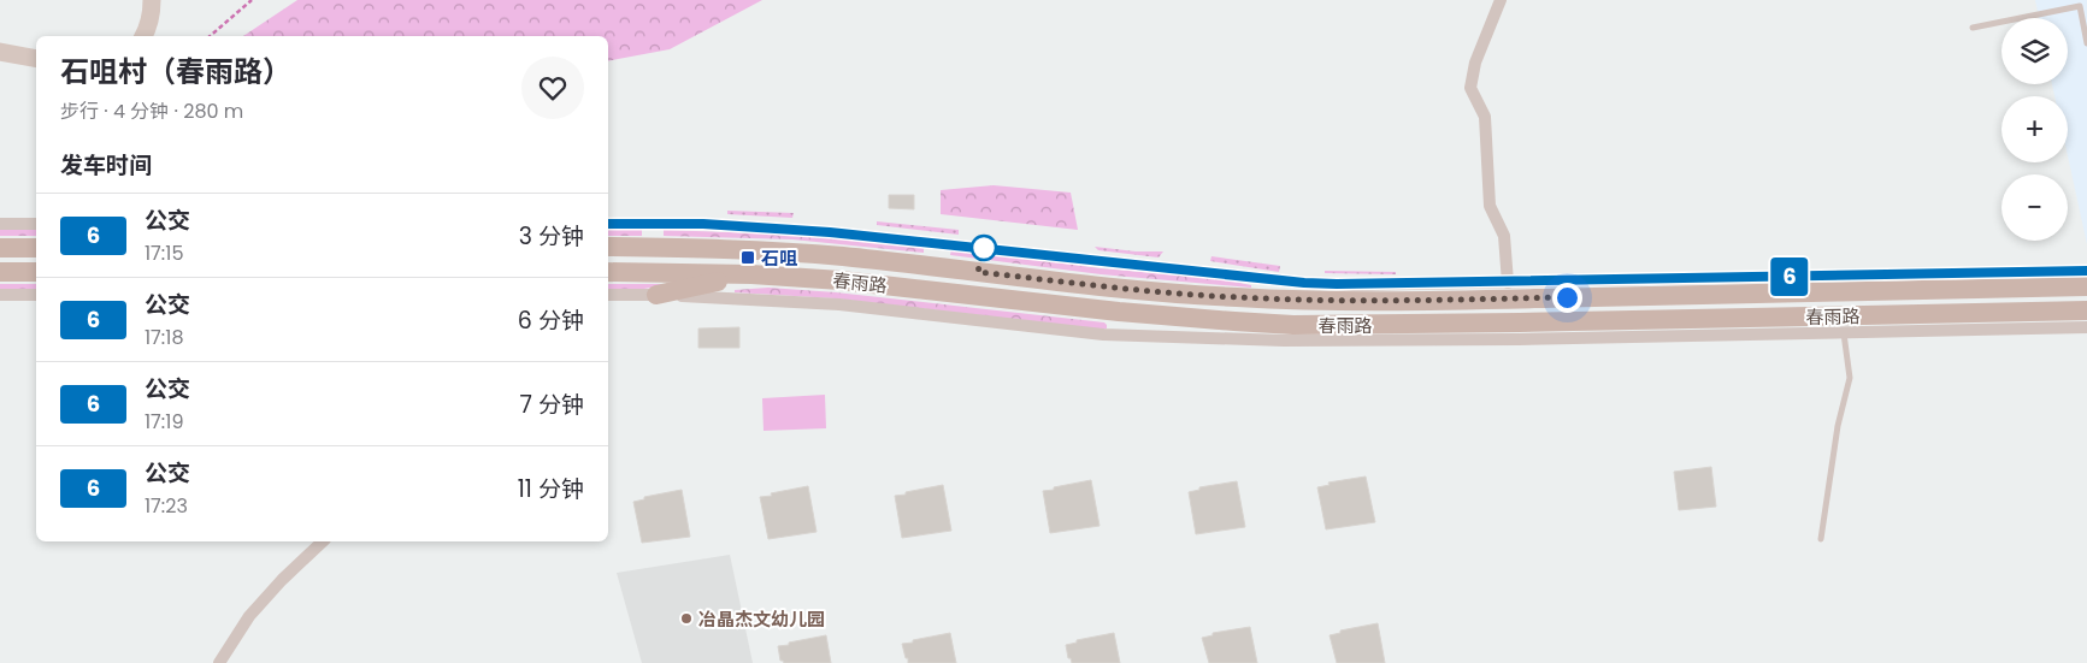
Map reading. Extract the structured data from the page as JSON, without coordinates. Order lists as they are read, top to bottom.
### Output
{
  "streets": {
    "main road": ["春雨路"]
  },
  "places": {
    "transit": ["石咀"],
    "other": ["冶晶杰文幼儿园"]
  },
  "lines": ["bus line 6"],
  "page": {
    "on_map": "6",
    "map_buttons": ["+", "−"],
    "heading": [
      ["石咀村（春雨路）", "步行 · 4 分钟 · 280 m"],
      "发车时间"
    ],
    "list": [
      {
        "mark": "6",
        "name": "公交",
        "note": "17:15",
        "value": "3 分钟"
      },
      {
        "mark": "6",
        "name": "公交",
        "note": "17:18",
        "value": "6 分钟"
      },
      {
        "mark": "6",
        "name": "公交",
        "note": "17:19",
        "value": "7 分钟"
      },
      {
        "mark": "6",
        "name": "公交",
        "note": "17:23",
        "value": "11 分钟"
      }
    ]
  }
}
